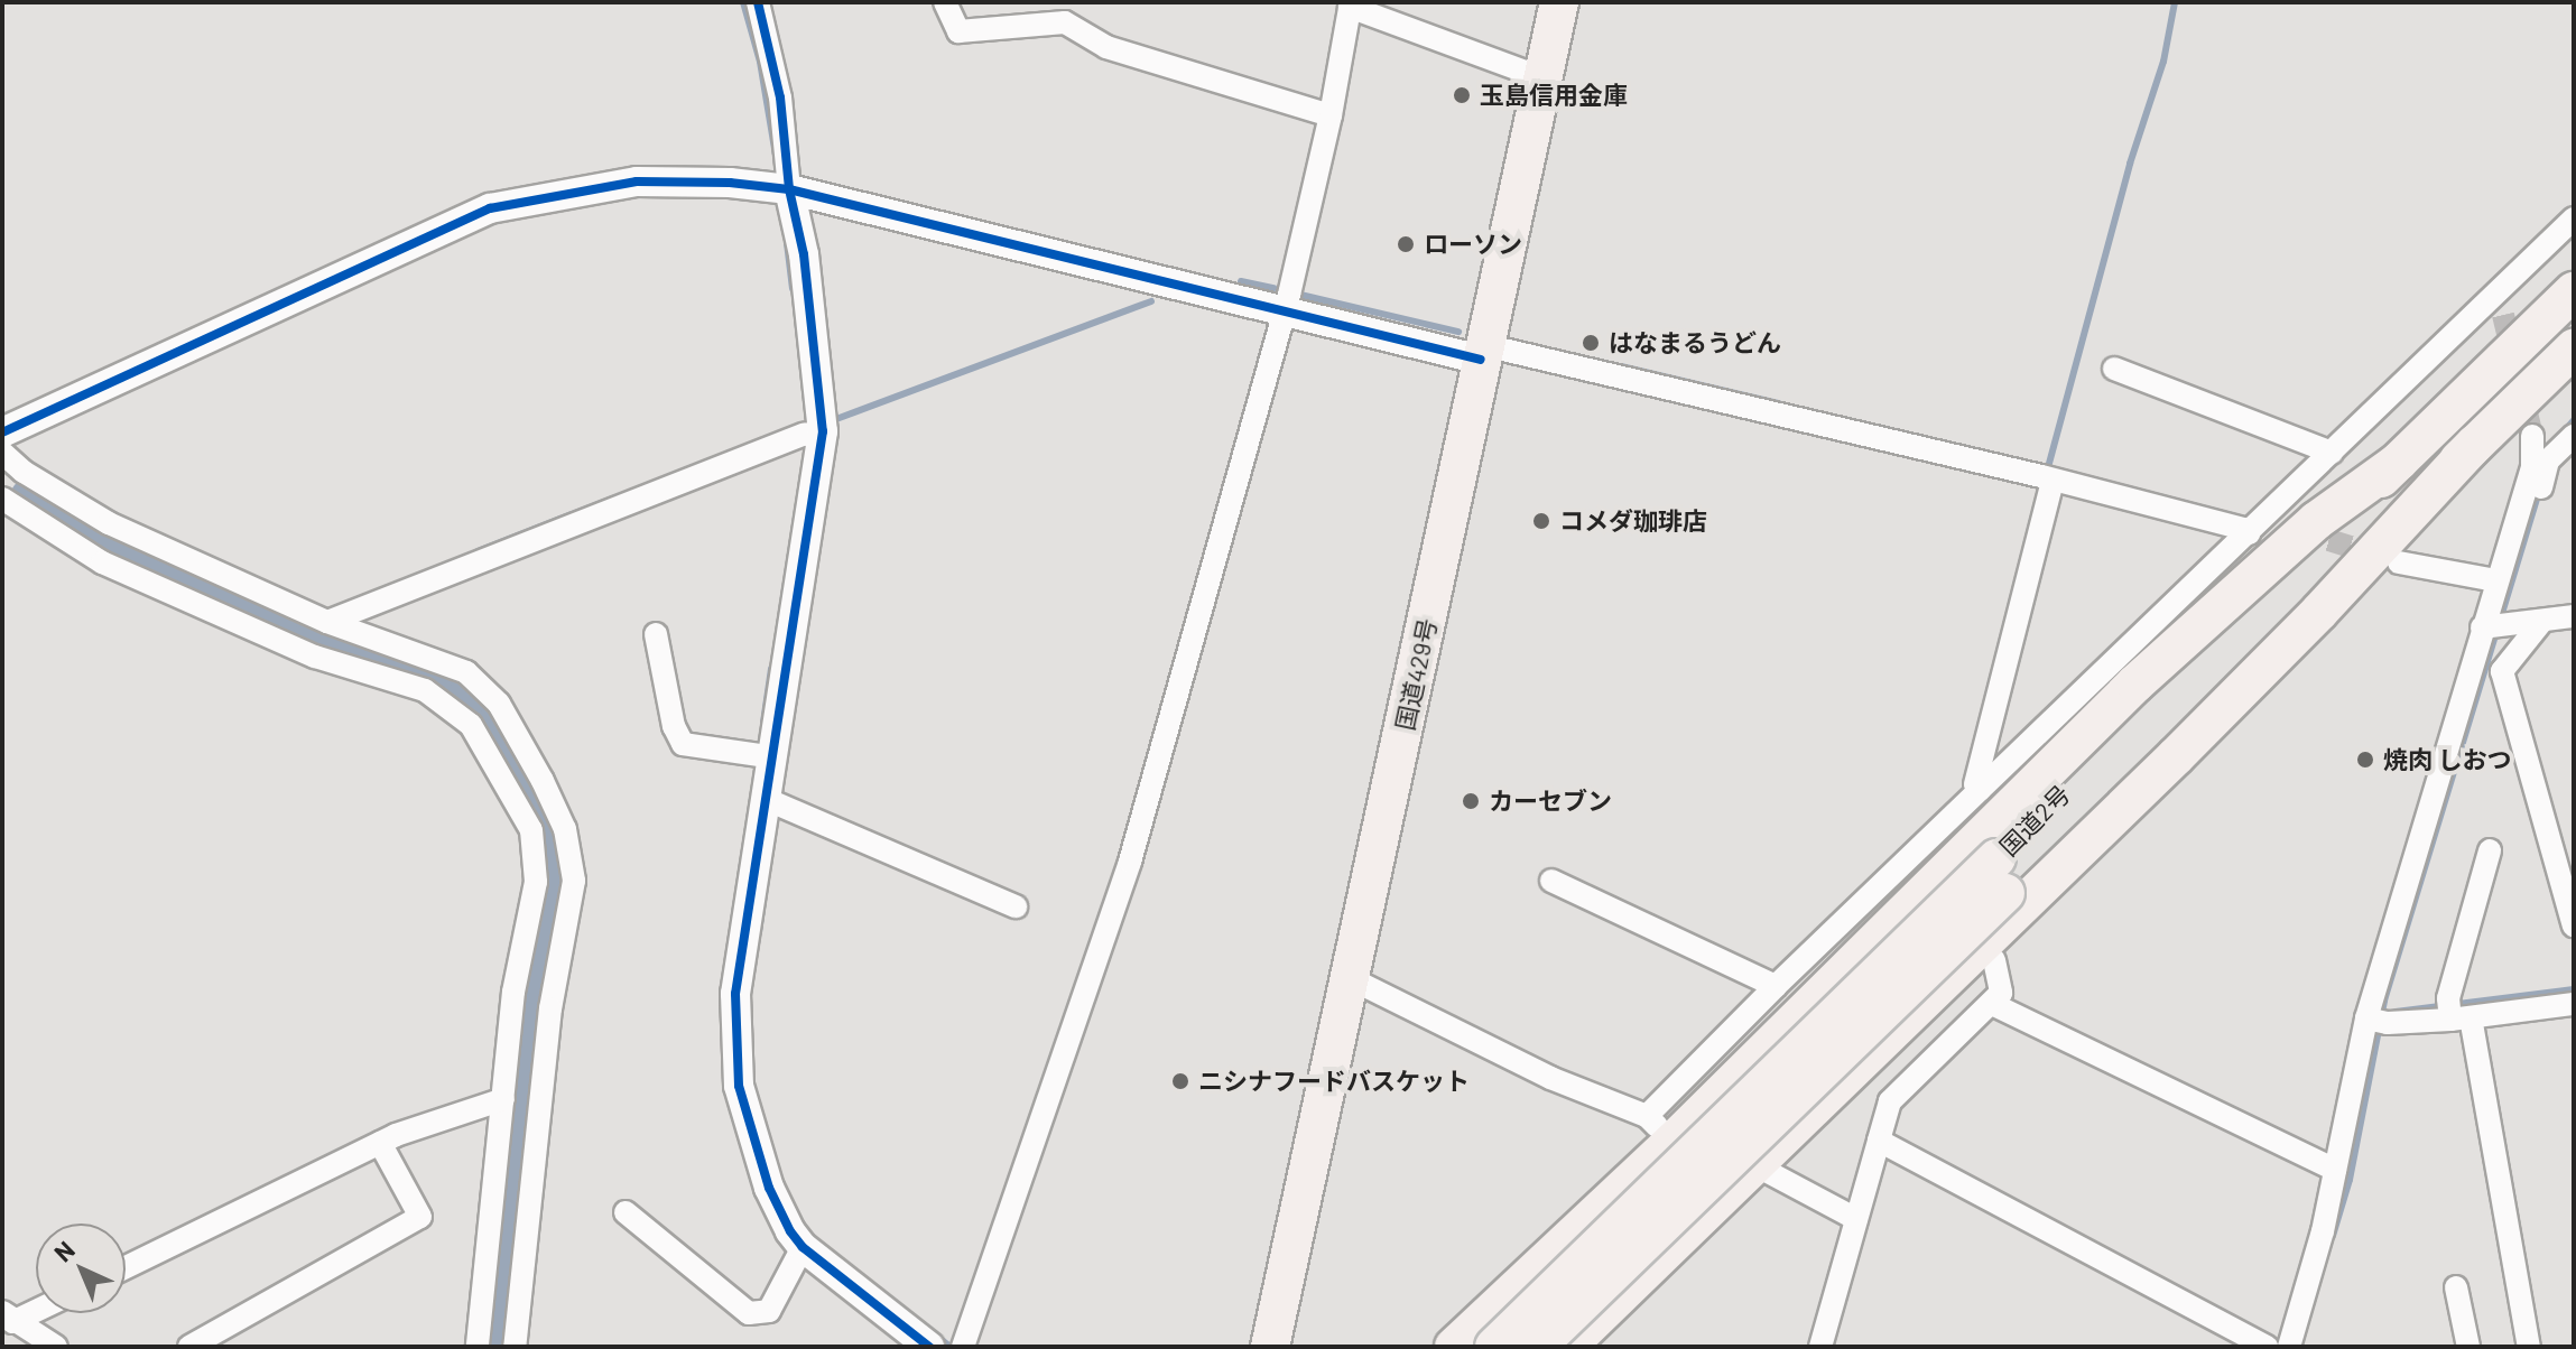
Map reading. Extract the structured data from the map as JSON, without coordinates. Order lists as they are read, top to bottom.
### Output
{
  "streets": {
    "highway": ["国道429号", "国道2号"]
  },
  "places": [
    "玉島信用金庫",
    "ローソン",
    "はなまるうどん",
    "コメダ珈琲店",
    "焼肉 しおつ",
    "カーセブン",
    "ニシナフードバスケット"
  ],
  "north": "top left"
}
